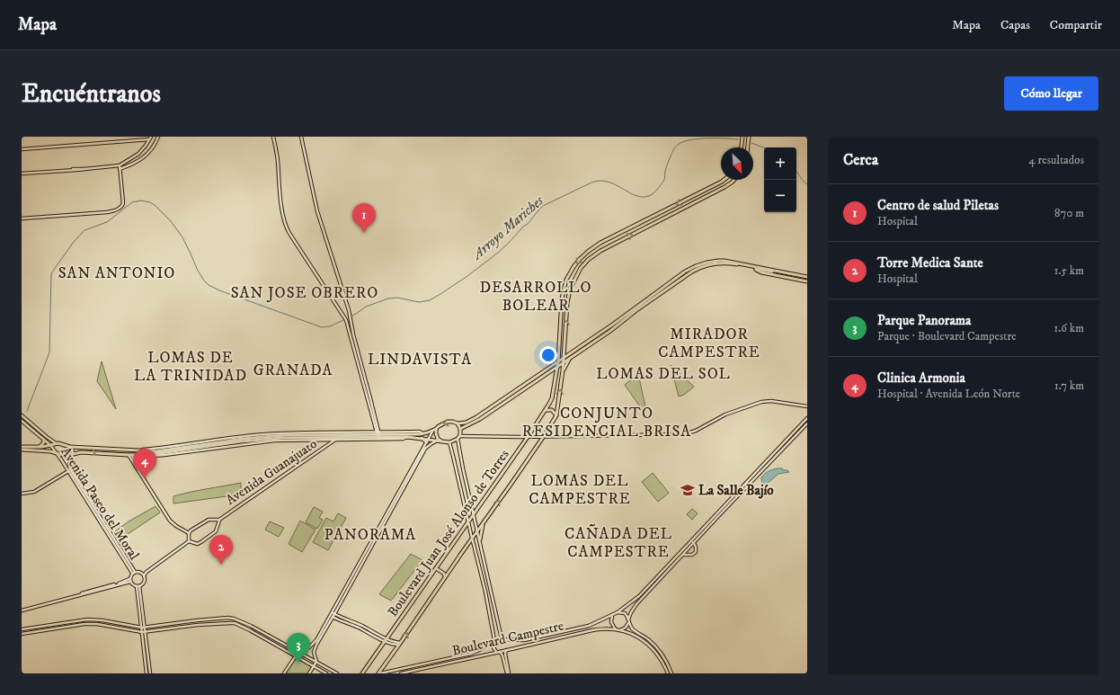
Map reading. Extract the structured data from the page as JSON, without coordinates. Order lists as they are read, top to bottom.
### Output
{
  "streets": {
    "main road": ["Boulevard Juan José Alonso de Torres"],
    "street": ["Avenida Guanajuato", "Avenida Paseo del Moral", "Boulevard Campestre"]
  },
  "crossings": [
    ["Boulevard Juan José Alonso de Torres", "Boulevard Campestre"]
  ],
  "districts": [
    "SAN ANTONIO",
    "DESARROLLO BOLEAR",
    "SAN JOSE OBRERO",
    "MIRADOR CAMPESTRE",
    "LOMAS DE LA TRINIDAD",
    "LINDAVISTA",
    "GRANADA",
    "LOMAS DEL SOL",
    "CONJUNTO RESIDENCIAL BRISA",
    "LOMAS DEL CAMPESTRE",
    "CAÑADA DEL CAMPESTRE",
    "PANORAMA"
  ],
  "water": ["Arroyo Mariches"],
  "places": {
    "school or university": ["La Salle Bajío"]
  },
  "north": "bottom right",
  "page": {
    "header": "Mapa",
    "nav": ["Mapa", "Capas", "Compartir"],
    "buttons": "Cómo llegar",
    "title": "Encuéntranos",
    "heading": ["Cerca", "4 resultados"],
    "map_buttons": ["+", "−"],
    "list": [
      {
        "mark": "1",
        "name": "Centro de salud Piletas",
        "note": "Hospital",
        "value": "870 m"
      },
      {
        "mark": "2",
        "name": "Torre Medica Sante",
        "note": "Hospital",
        "value": "1.5 km"
      },
      {
        "mark": "3",
        "name": "Parque Panorama",
        "note": "Parque · Boulevard Campestre",
        "value": "1.6 km"
      },
      {
        "mark": "4",
        "name": "Clinica Armonia",
        "note": "Hospital · Avenida León Norte",
        "value": "1.7 km"
      }
    ],
    "pins": [
      "1",
      "4",
      "2",
      "3"
    ]
  }
}
